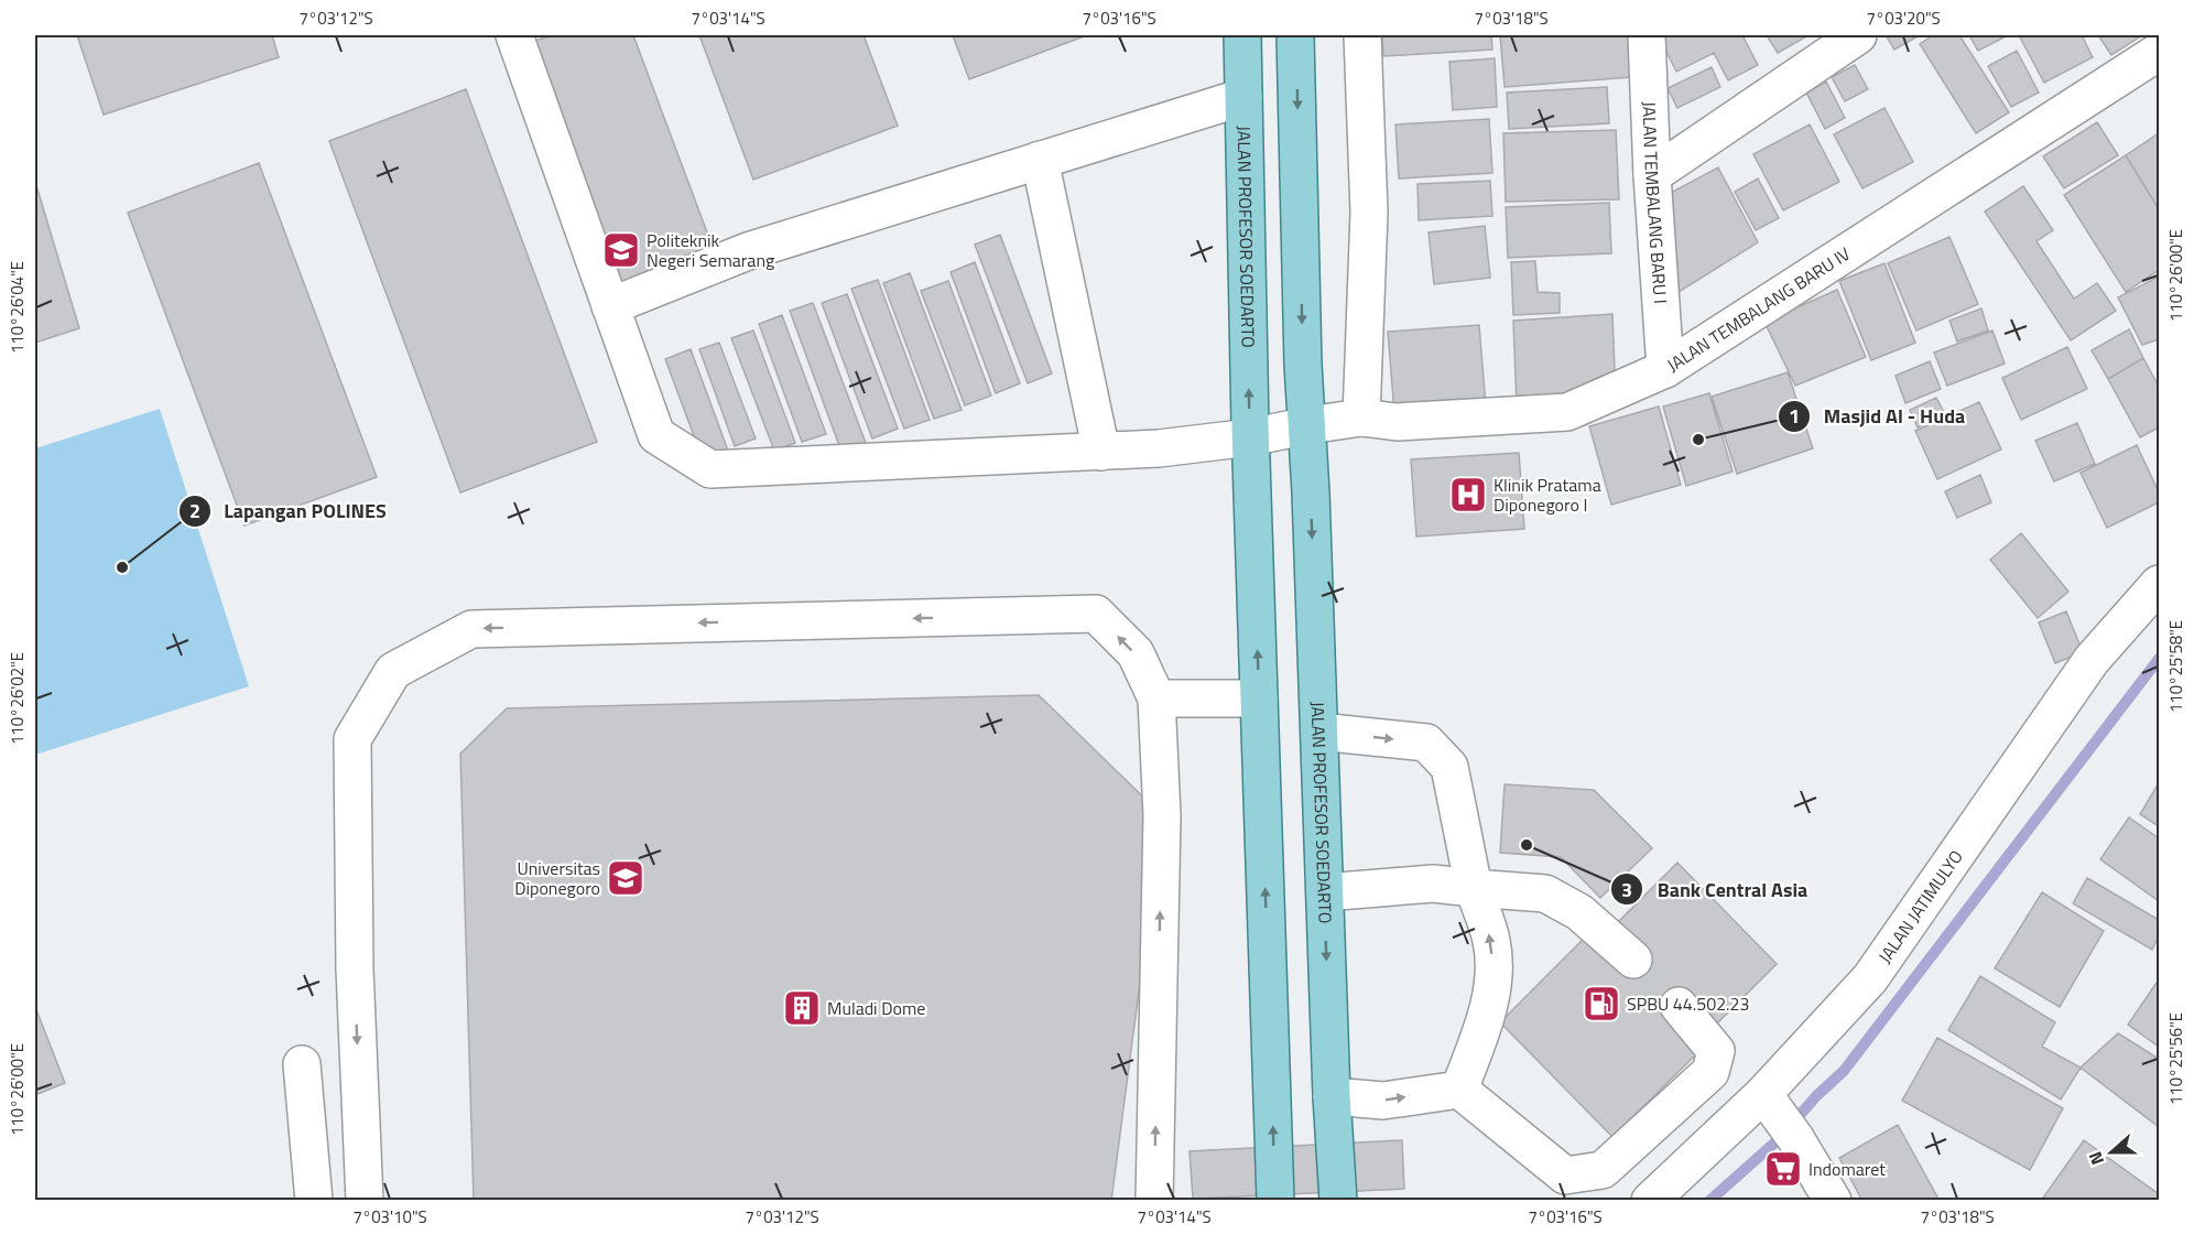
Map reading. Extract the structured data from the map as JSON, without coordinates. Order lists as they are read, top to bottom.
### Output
{
  "streets": {
    "main road": ["JALAN PROFESOR SOEDARTO"],
    "street": ["JALAN TEMBALANG BARU I", "JALAN TEMBALANG BARU IV", "JALAN JATIMULYO"]
  },
  "crossings": [
    ["JALAN TEMBALANG BARU I", "JALAN TEMBALANG BARU IV"],
    ["JALAN PROFESOR SOEDARTO", "JALAN TEMBALANG BARU IV"]
  ],
  "places": {
    "school or university": ["Politeknik Negeri Semarang", "Universitas Diponegoro"],
    "other": ["Masjid Al - Huda", "Lapangan POLINES", "Bank Central Asia"],
    "hospital": ["Klinik Pratama Diponegoro I"],
    "fuel station": ["SPBU 44.502.23"],
    "building": ["Muladi Dome"],
    "supermarket": ["Indomaret"]
  },
  "north": "left",
  "coordinates": [
    "7°03'12\"S",
    "7°03'14\"S",
    "7°03'16\"S",
    "7°03'18\"S",
    "7°03'20\"S",
    "110°26'00\"E",
    "110°26'04\"E",
    "110°25'58\"E",
    "110°26'02\"E",
    "110°25'56\"E",
    "7°03'10\"S"
  ]
}
